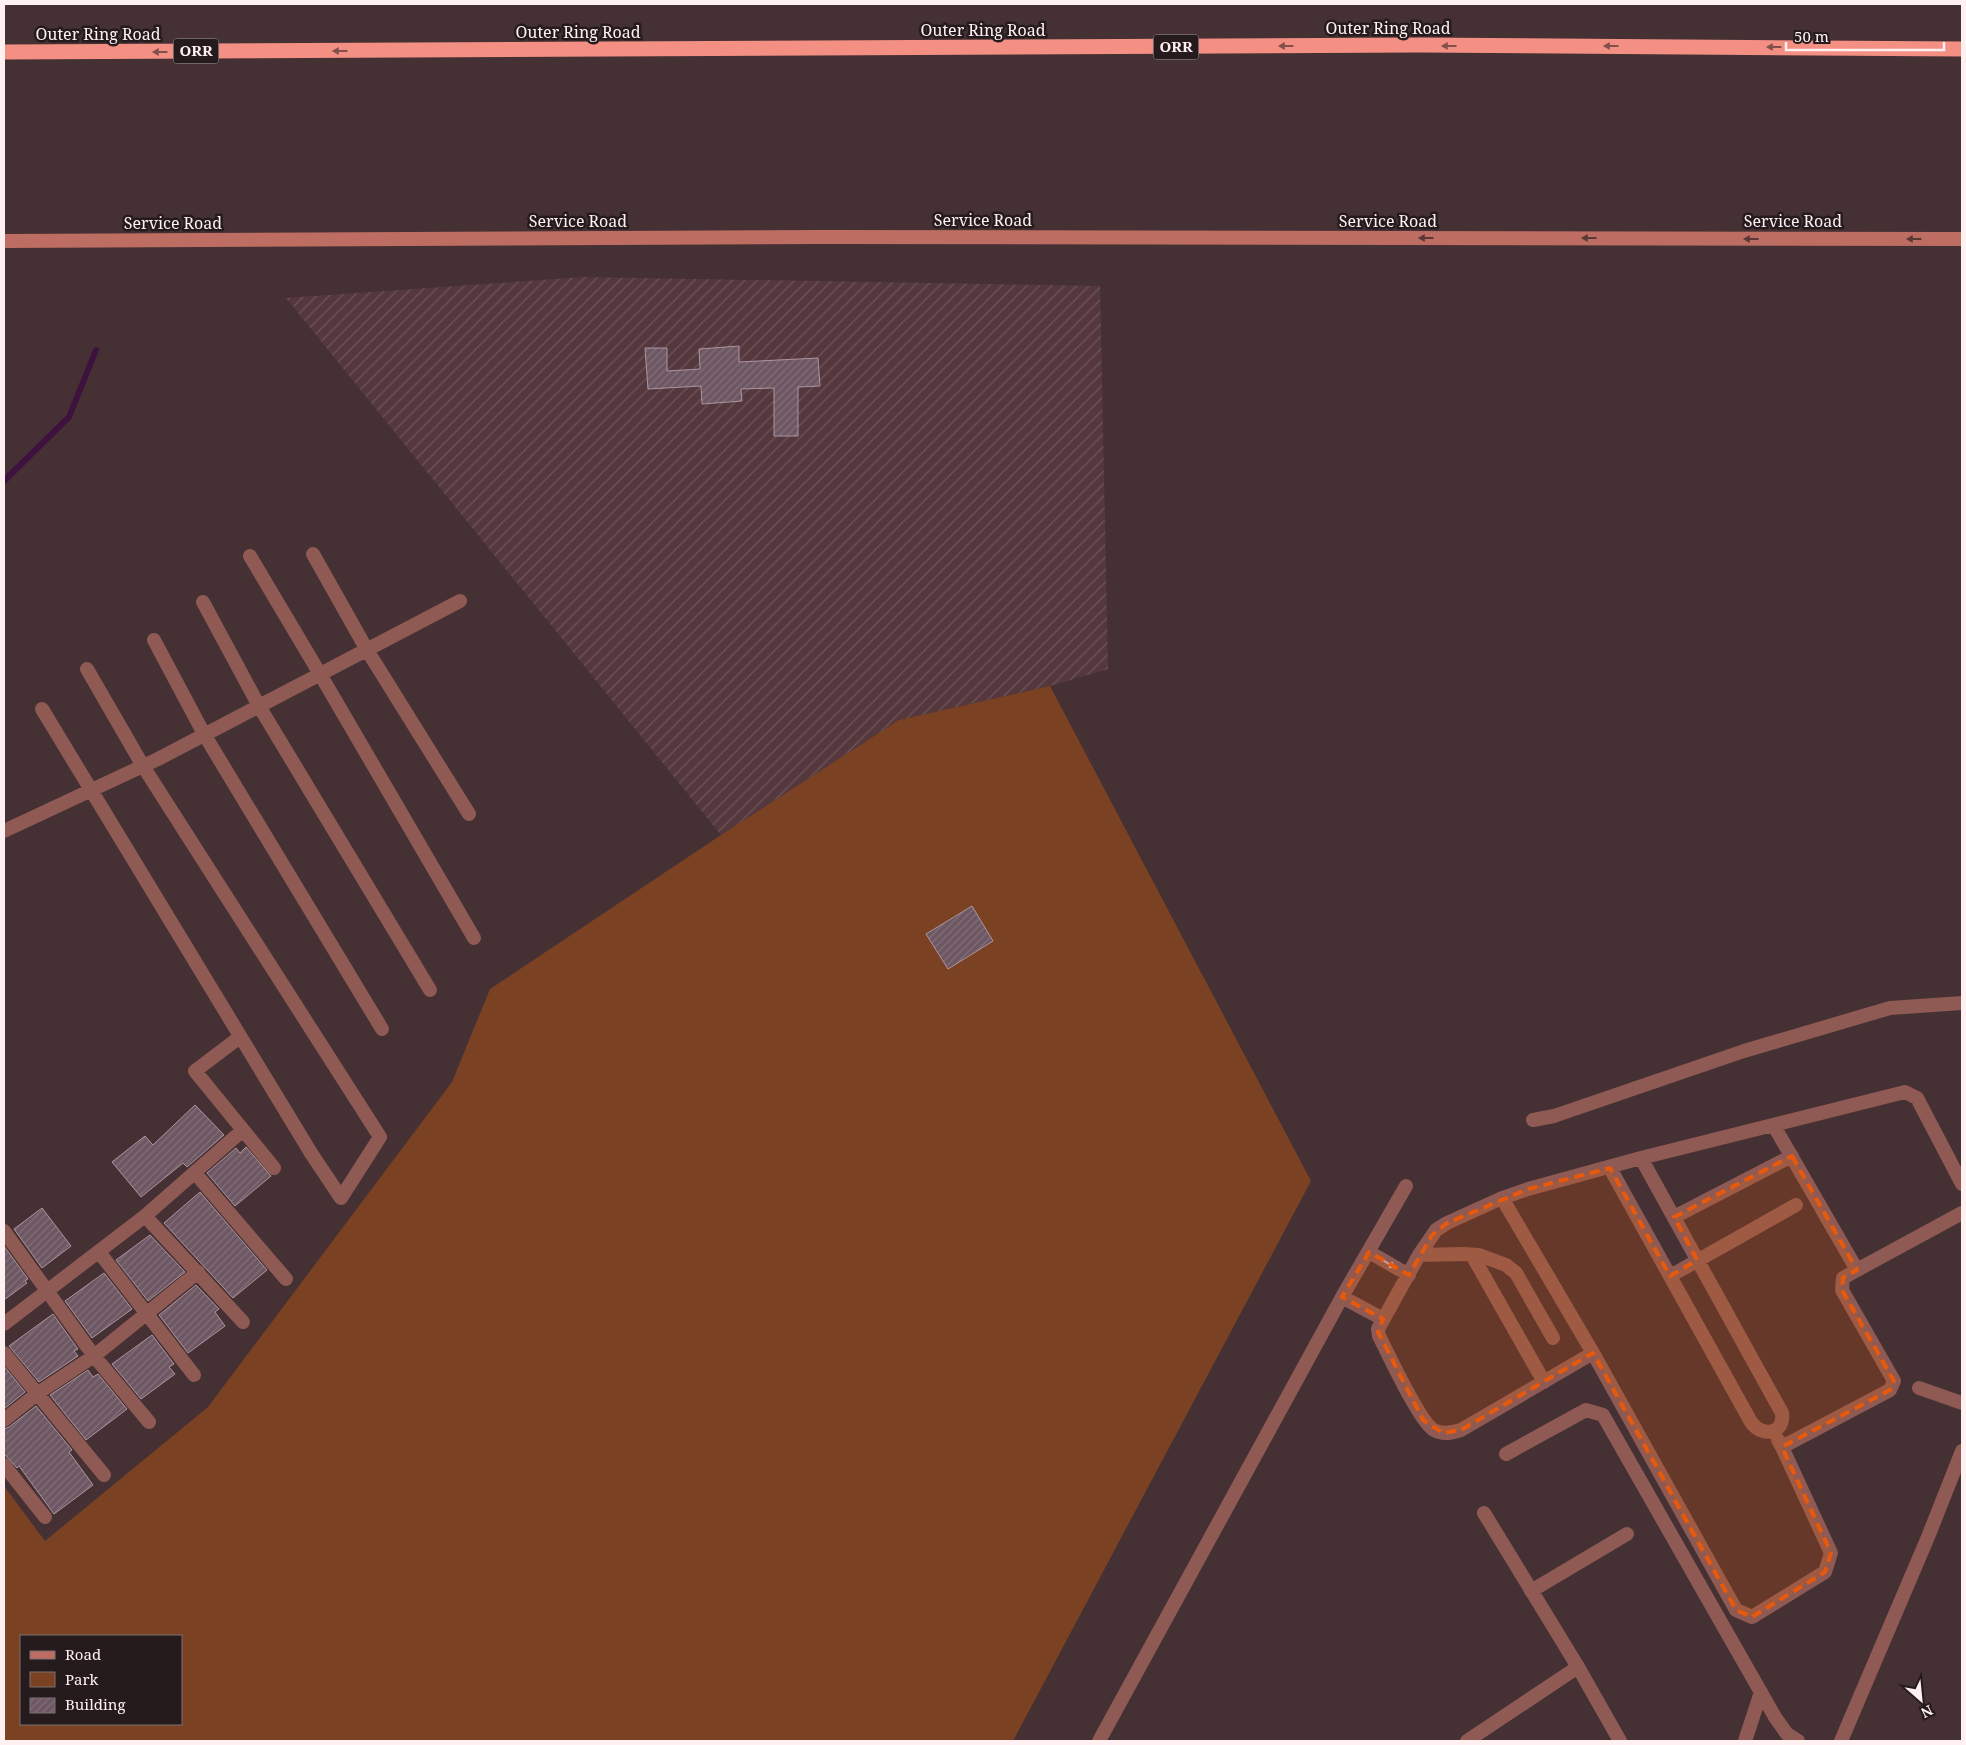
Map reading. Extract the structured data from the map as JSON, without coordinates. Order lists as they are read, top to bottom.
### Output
{
  "streets": {
    "highway": ["Outer Ring Road", "ORR"],
    "main road": ["Service Road"]
  },
  "one_way": ["Outer Ring Road", "Service Road"],
  "legend": ["Road", "Park", "Building"],
  "scale_bar": "50 m",
  "north": "bottom right"
}
